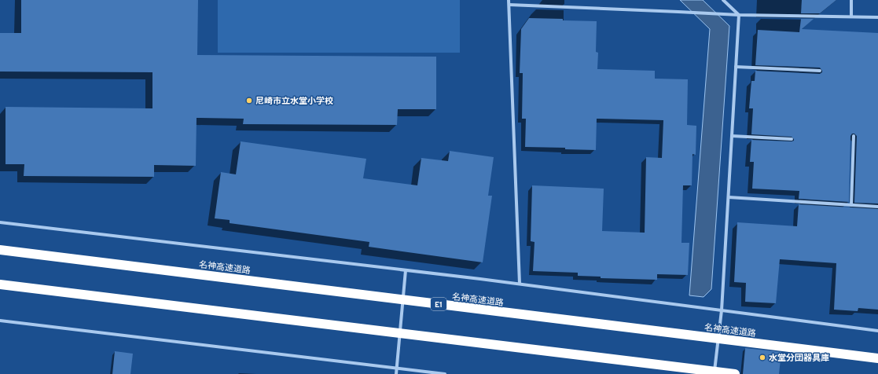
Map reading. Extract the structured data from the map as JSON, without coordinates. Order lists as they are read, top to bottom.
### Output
{
  "streets": {
    "highway": ["名神高速道路", "E1"]
  },
  "places": ["尼崎市立水堂小学校", "水堂分団器具庫"]
}
